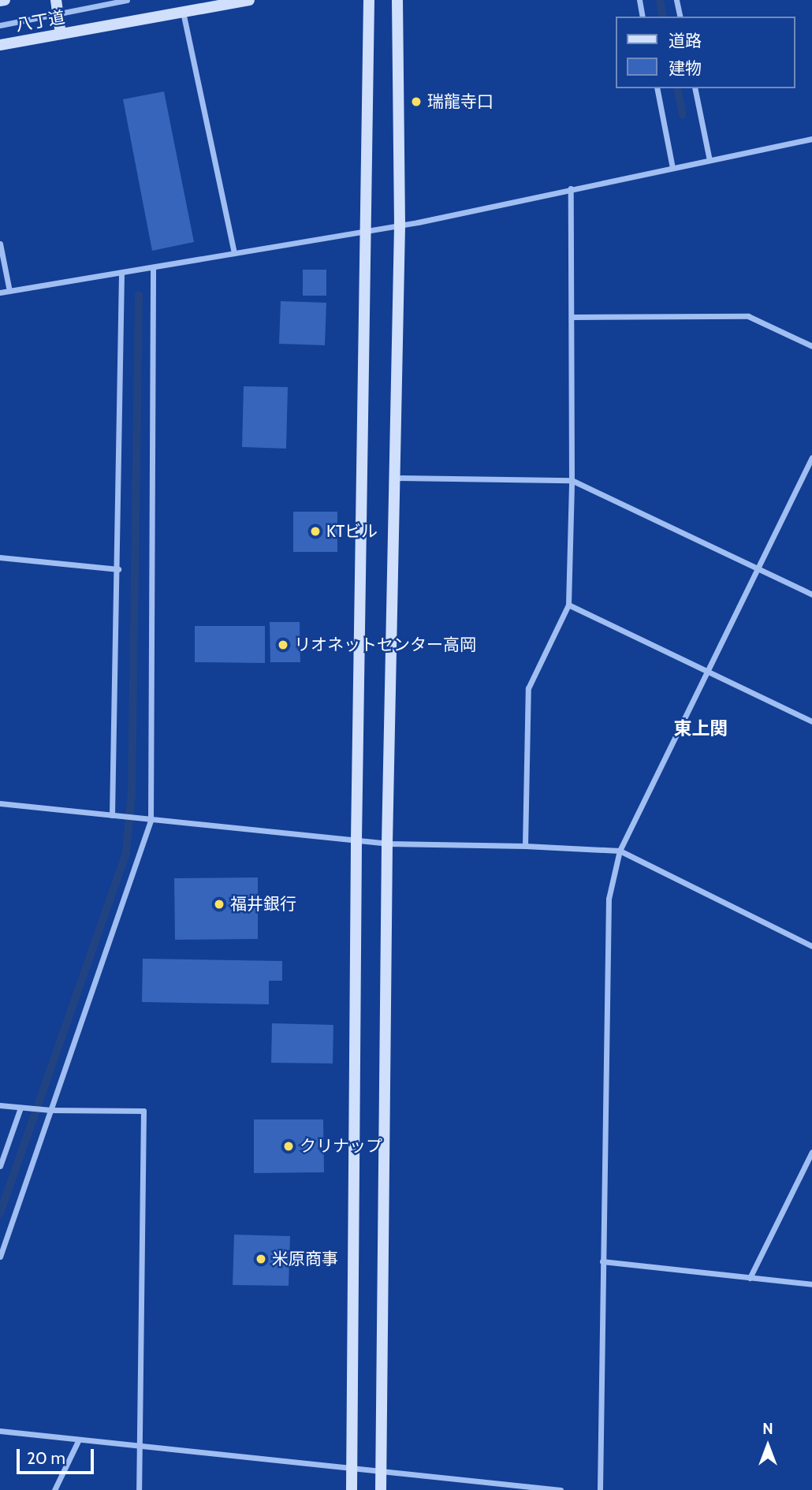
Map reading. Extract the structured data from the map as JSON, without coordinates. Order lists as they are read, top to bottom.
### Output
{
  "streets": {
    "street": ["八丁道"]
  },
  "districts": ["東上関"],
  "places": [
    "瑞龍寺口",
    "KTビル",
    "リオネットセンター高岡",
    "福井銀行",
    "クリナップ",
    "米原商事"
  ],
  "legend": ["道路", "建物"],
  "scale_bar": "20 m",
  "north": "top"
}
